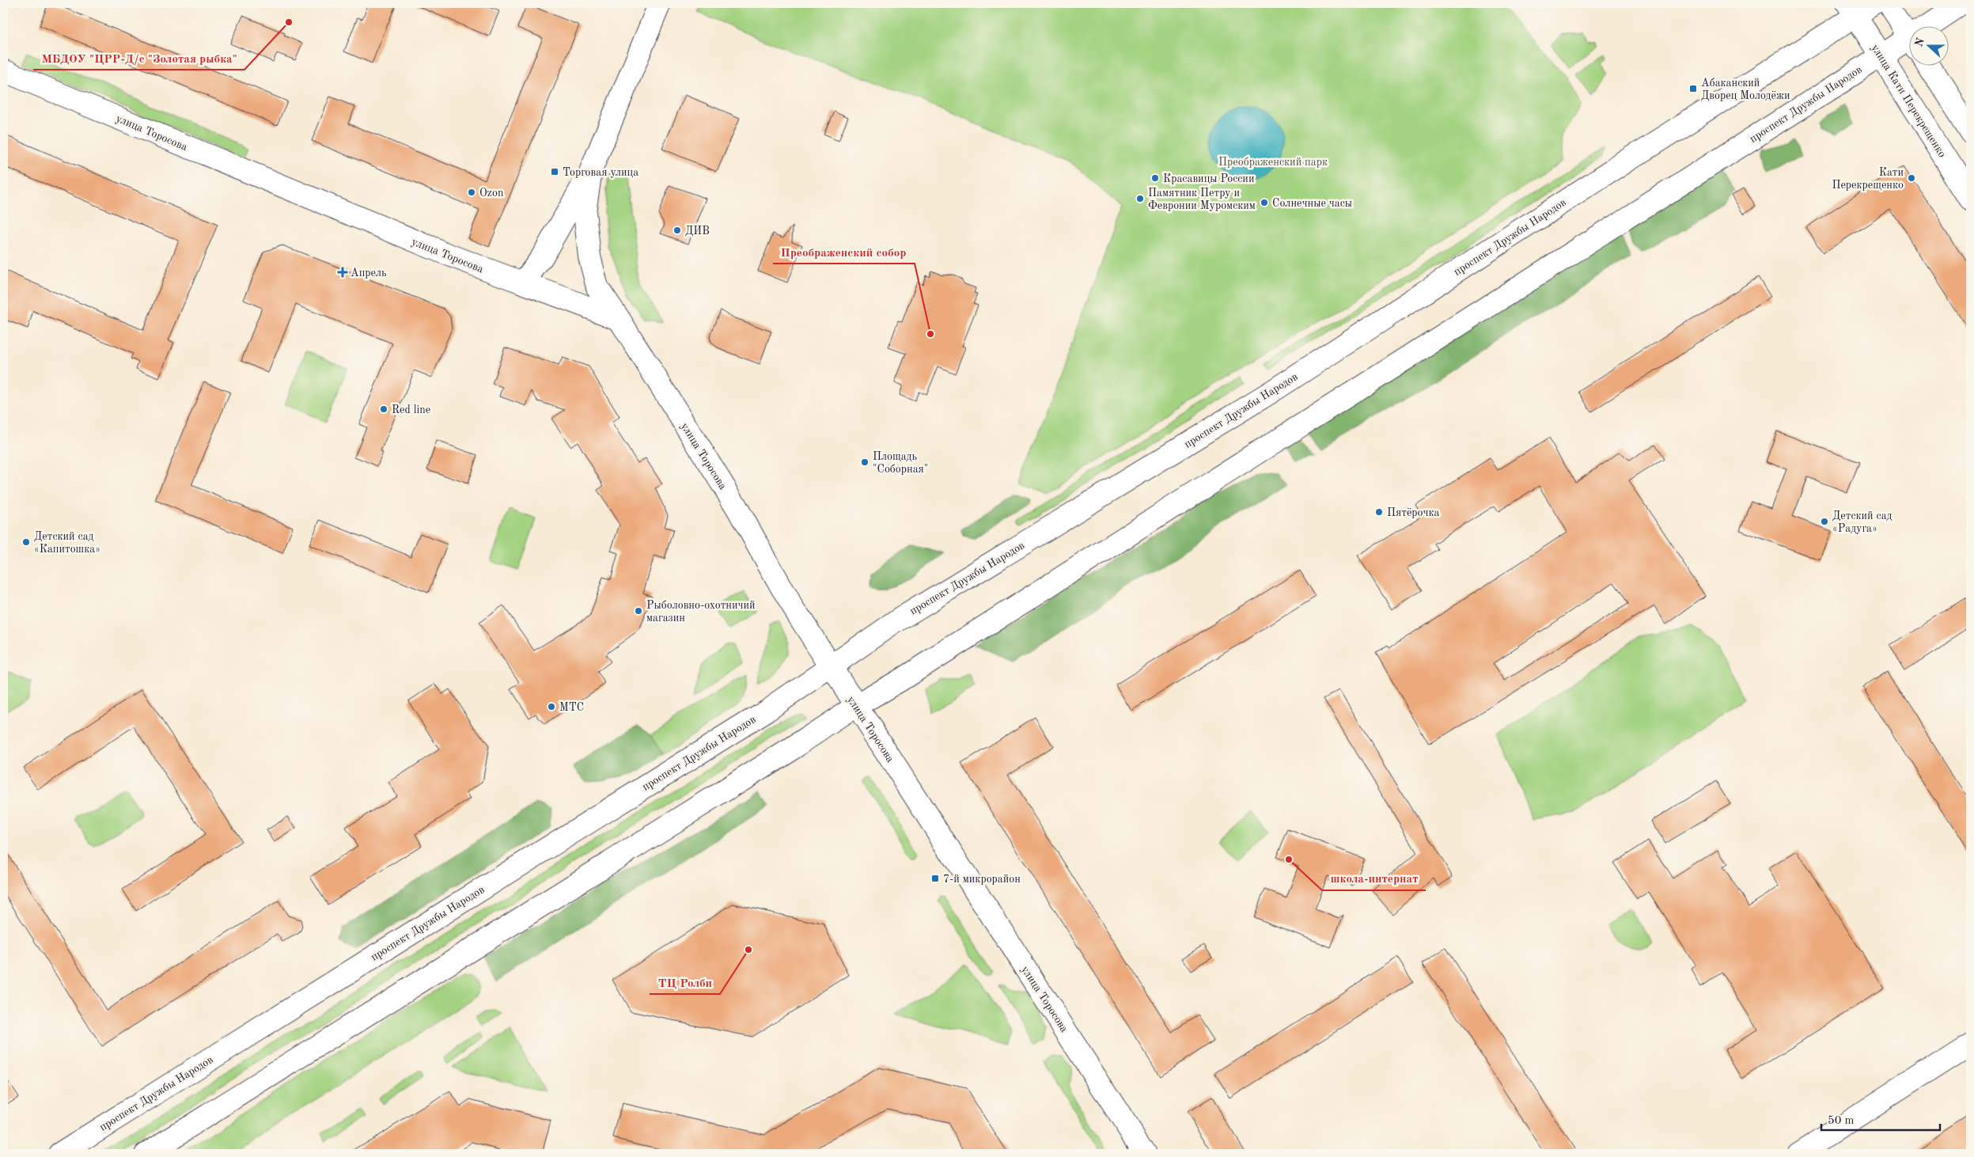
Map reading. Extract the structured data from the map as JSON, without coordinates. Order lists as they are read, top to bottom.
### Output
{
  "streets": {
    "main road": ["улица Кати Перекрещенко", "проспект Дружбы Народов", "улица Торосова"]
  },
  "crossings": [
    ["улица Кати Перекрещенко", "проспект Дружбы Народов"],
    ["проспект Дружбы Народов", "улица Торосова"]
  ],
  "parks": ["Преображенский парк"],
  "places": {
    "other": [
      "МБДОУ \"ЦРР-Д/с \"Золотая рыбка\"",
      "Красавицы России",
      "Кати Перекрещенко",
      "Ozon",
      "Памятник Петру и Февронии Муромским",
      "Солнечные часы",
      "ДИВ",
      "Преображенский собор",
      "Red line",
      "Площадь \"Соборная\"",
      "Пятёрочка",
      "Детский сад «Радуга»",
      "Детский сад «Капитошка»",
      "Рыболовно-охотничий магазин",
      "МТС",
      "школа-интернат",
      "ТЦ Ролби"
    ],
    "transit": ["Абаканский Дворец Молодёжи", "Торговая улица", "7-й микрорайон"],
    "health": ["Апрель"]
  },
  "scale_bar": "50 m",
  "north": "left"
}
